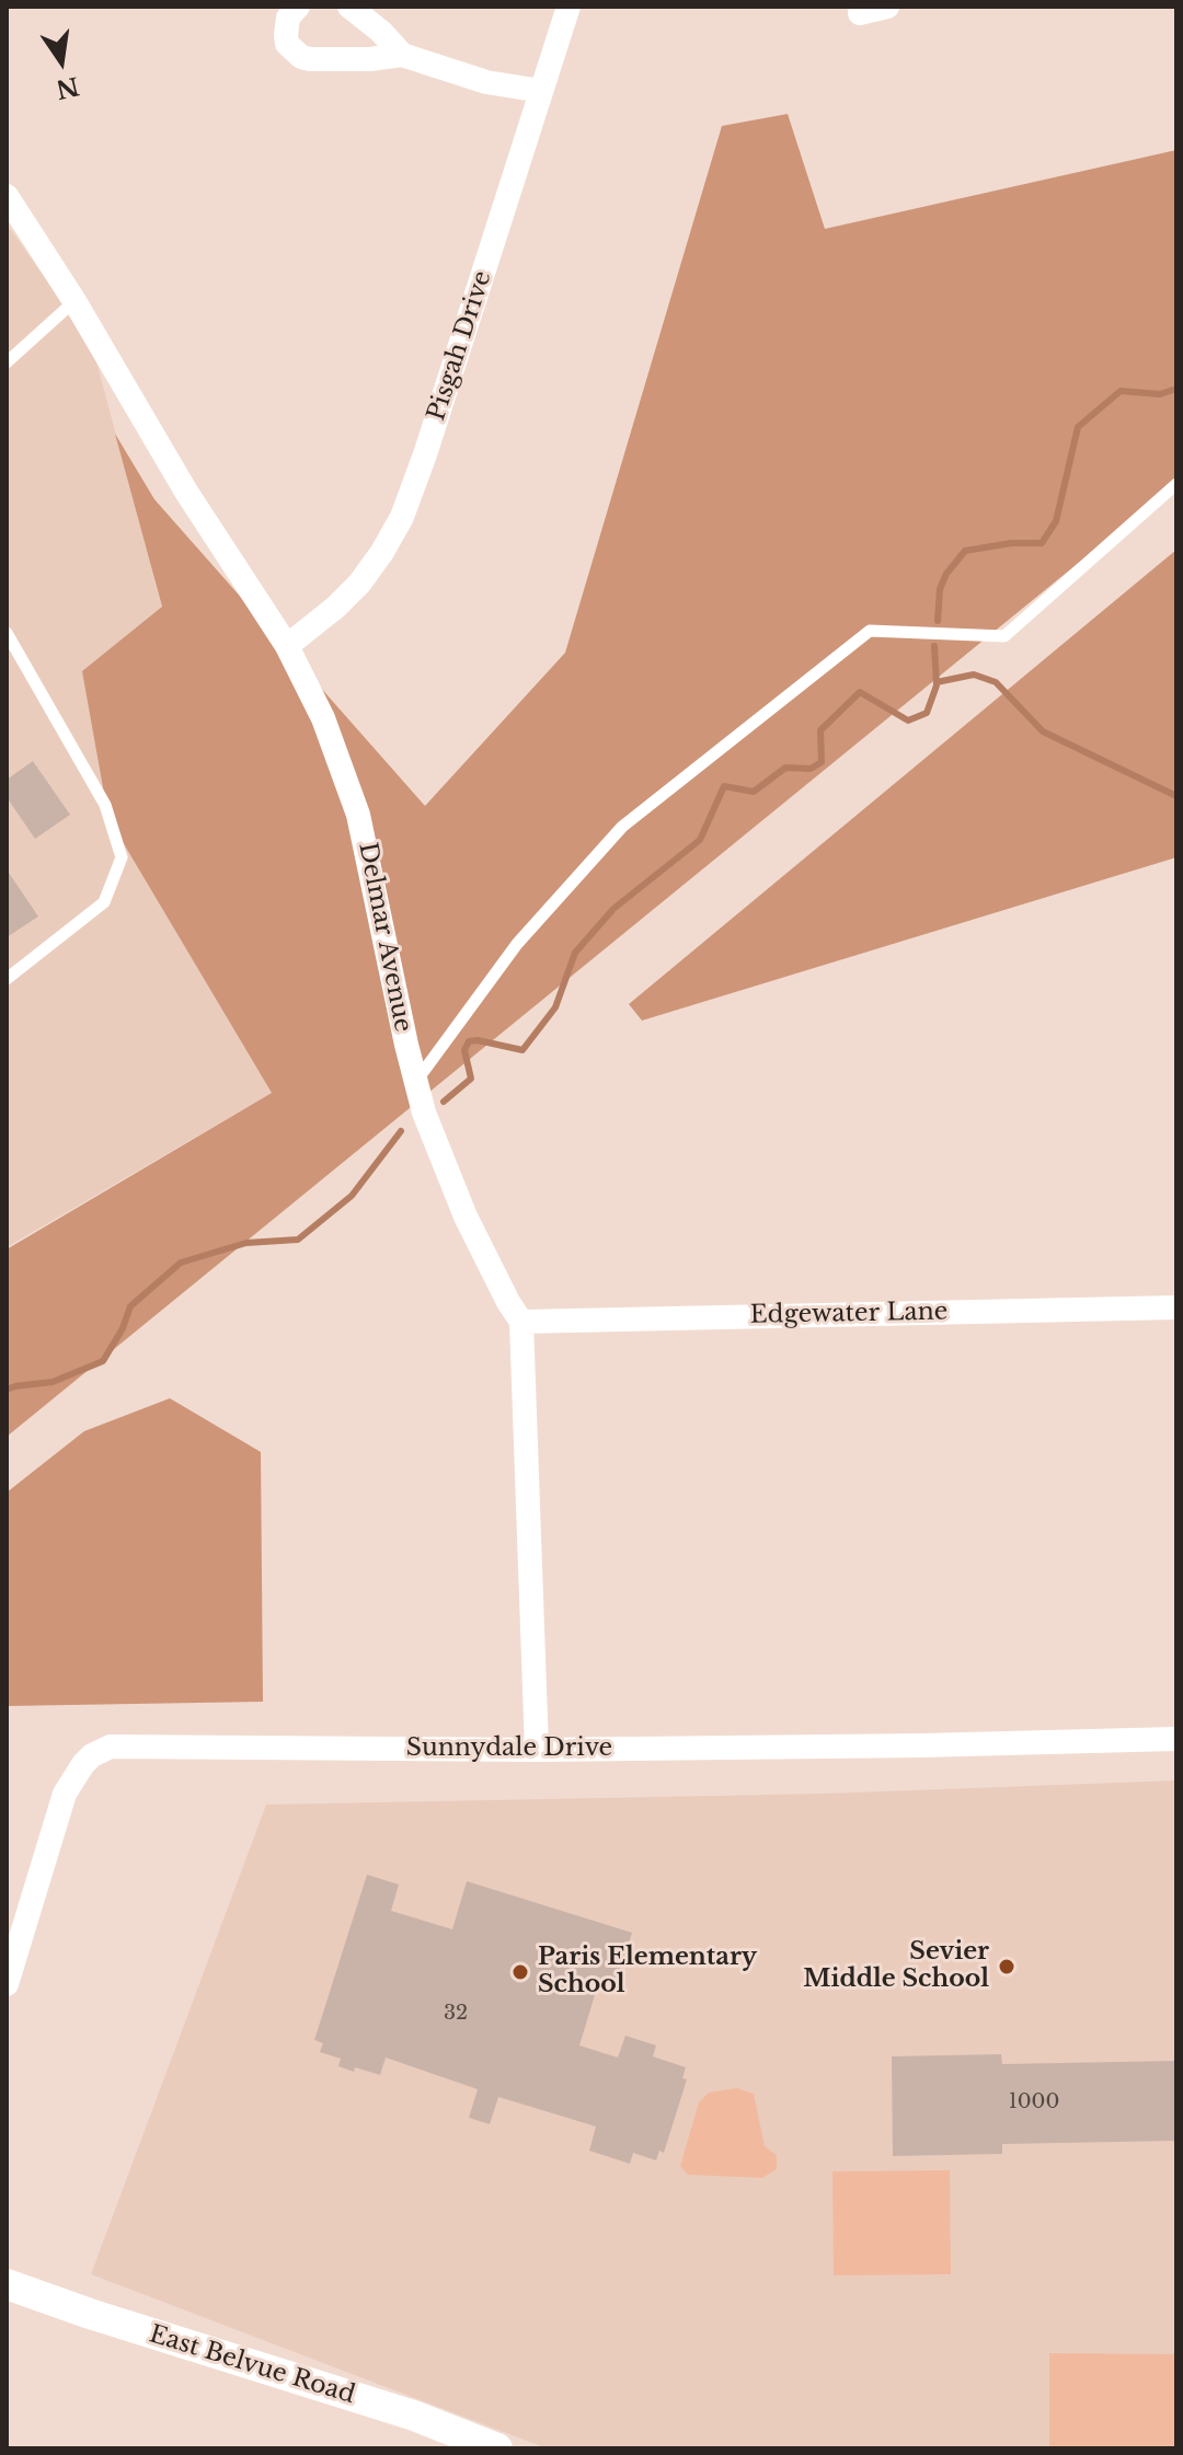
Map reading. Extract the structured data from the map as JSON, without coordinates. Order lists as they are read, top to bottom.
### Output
{
  "streets": {
    "street": [
      "Pisgah Drive",
      "Delmar Avenue",
      "Edgewater Lane",
      "Sunnydale Drive",
      "East Belvue Road"
    ]
  },
  "crossings": [
    ["Pisgah Drive", "Delmar Avenue"],
    ["Delmar Avenue", "Edgewater Lane"],
    ["Delmar Avenue", "Sunnydale Drive"]
  ],
  "places": ["Sevier Middle School", "Paris Elementary School"],
  "house_numbers": ["32", "1000"],
  "north": "bottom"
}
